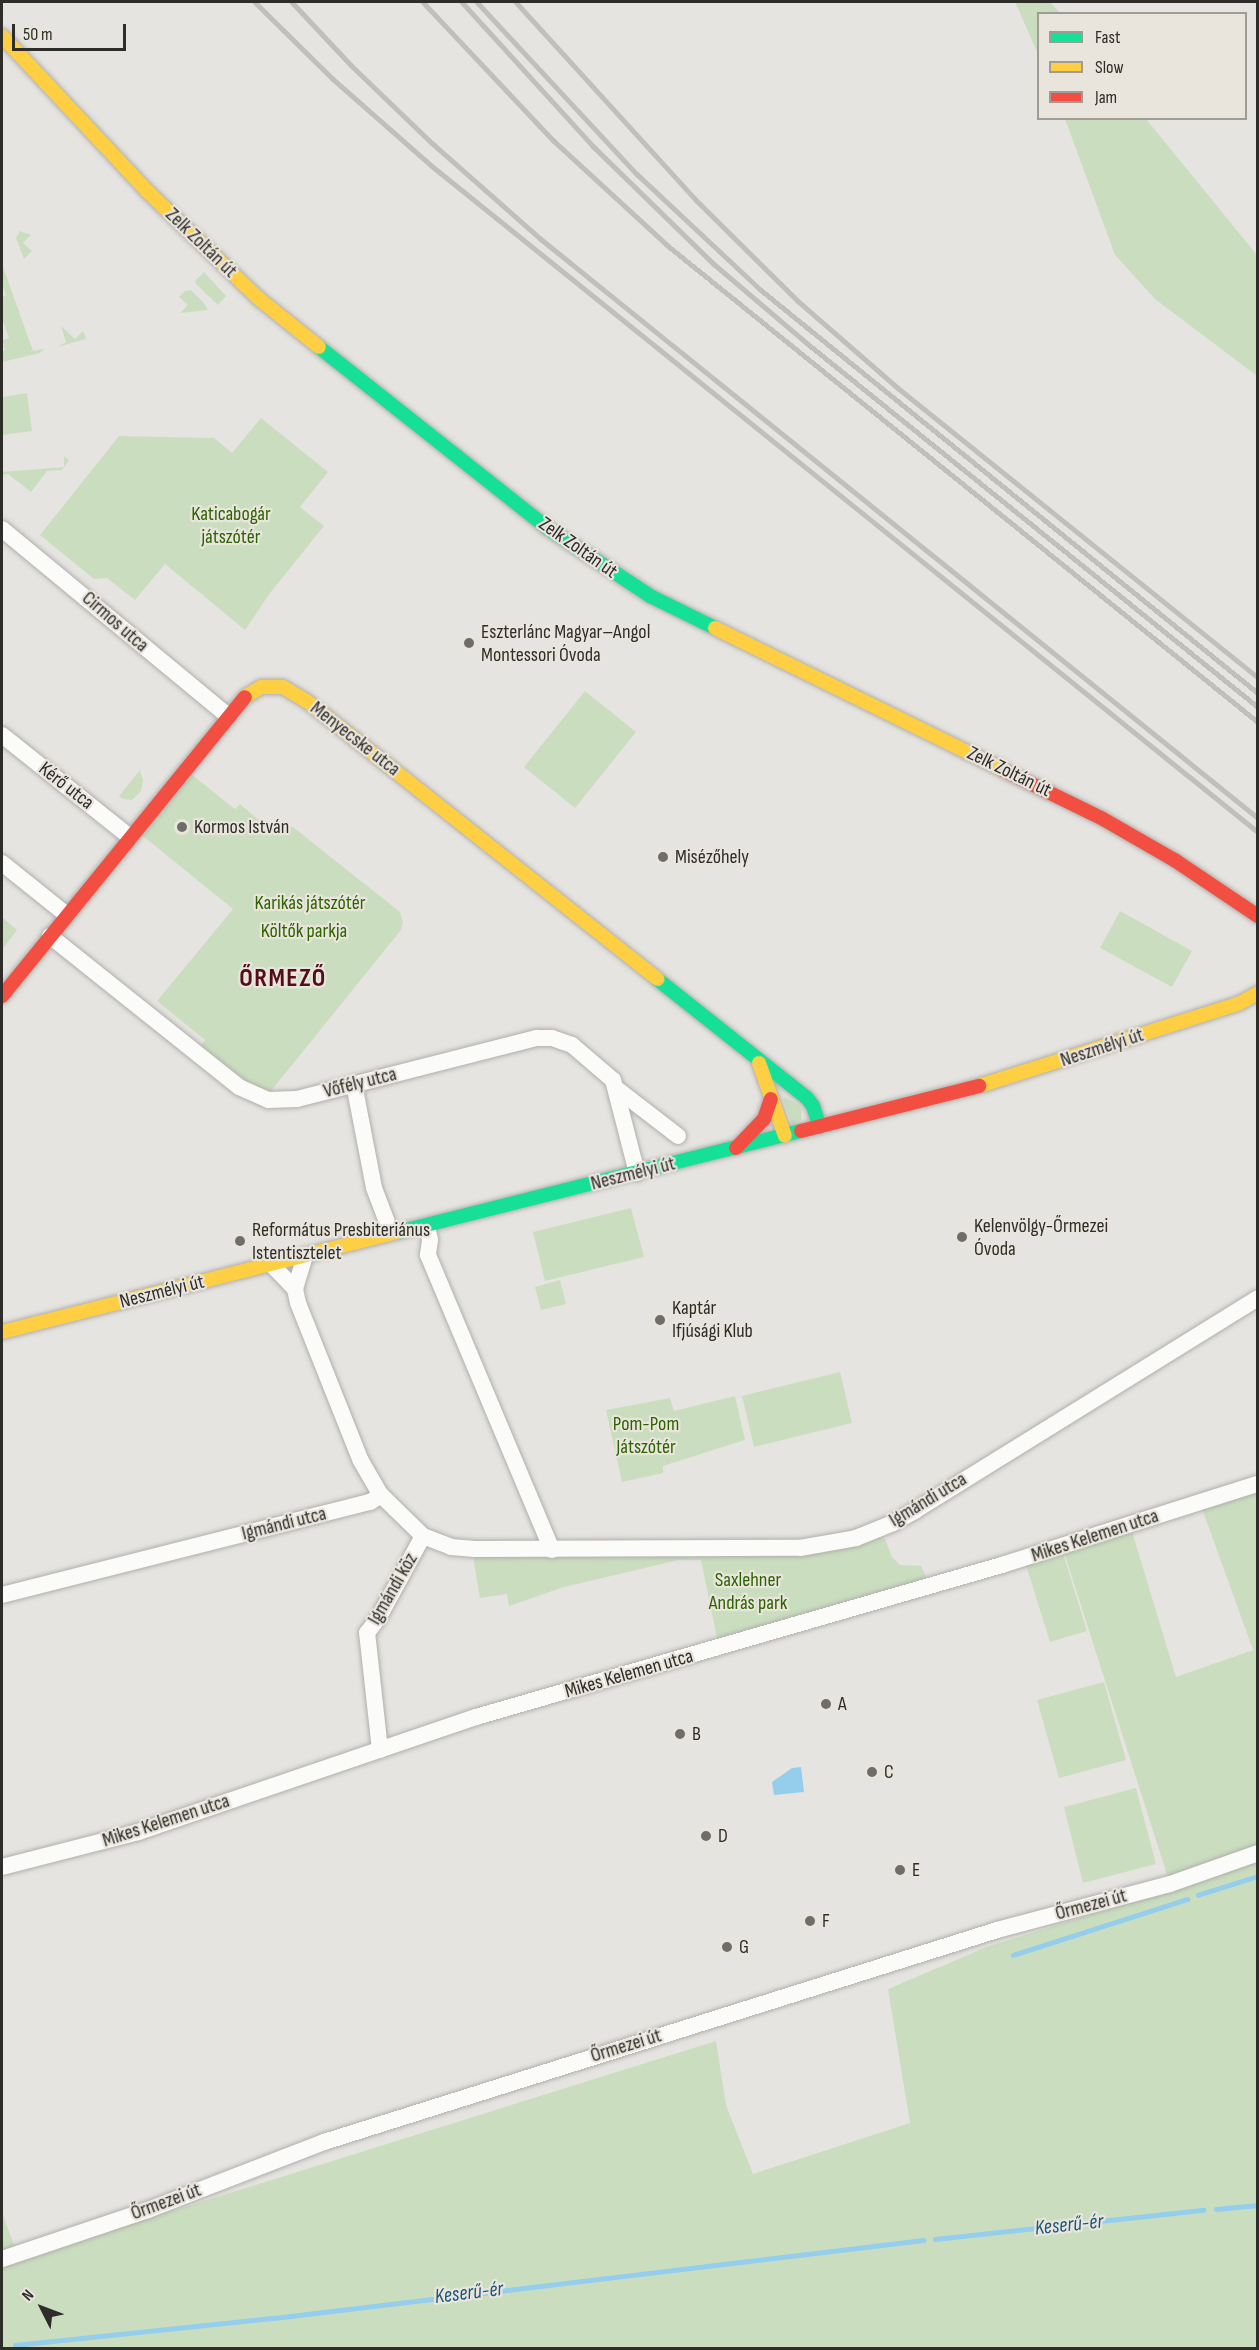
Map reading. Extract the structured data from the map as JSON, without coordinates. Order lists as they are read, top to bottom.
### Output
{
  "streets": {
    "street": [
      "Zelk Zoltán út",
      "Cirmos utca",
      "Menyecske utca",
      "Kérő utca",
      "Neszmélyi út",
      "Vőfély utca",
      "Igmándi utca",
      "Mikes Kelemen utca",
      "Igmándi köz",
      "Őrmezei út"
    ]
  },
  "crossings": [
    ["Cirmos utca", "Menyecske utca"],
    ["Menyecske utca", "Kérő utca"],
    ["Menyecske utca", "Neszmélyi út"],
    ["Menyecske utca", "Vőfély utca"],
    ["Neszmélyi út", "Vőfély utca"],
    ["Igmándi utca", "Igmándi köz"],
    ["Mikes Kelemen utca", "Igmándi köz"]
  ],
  "districts": ["ŐRMEZŐ"],
  "water": ["Keserű-ér"],
  "parks": [
    "Katicabogár játszótér",
    "Karikás játszótér",
    "Költők parkja",
    "Pom-Pom Játszótér",
    "Saxlehner András park"
  ],
  "places": [
    "Eszterlánc Magyar–Angol Montessori Óvoda",
    "Kormos István",
    "Misézőhely",
    "Kelenvölgy-Őrmezei Óvoda",
    "Református Presbiteriánus Istentisztelet",
    "Kaptár Ifjúsági Klub",
    "A",
    "B",
    "C",
    "D",
    "E",
    "F",
    "G"
  ],
  "legend": ["Fast", "Slow", "Jam"],
  "scale_bar": "50 m",
  "north": "top left"
}
